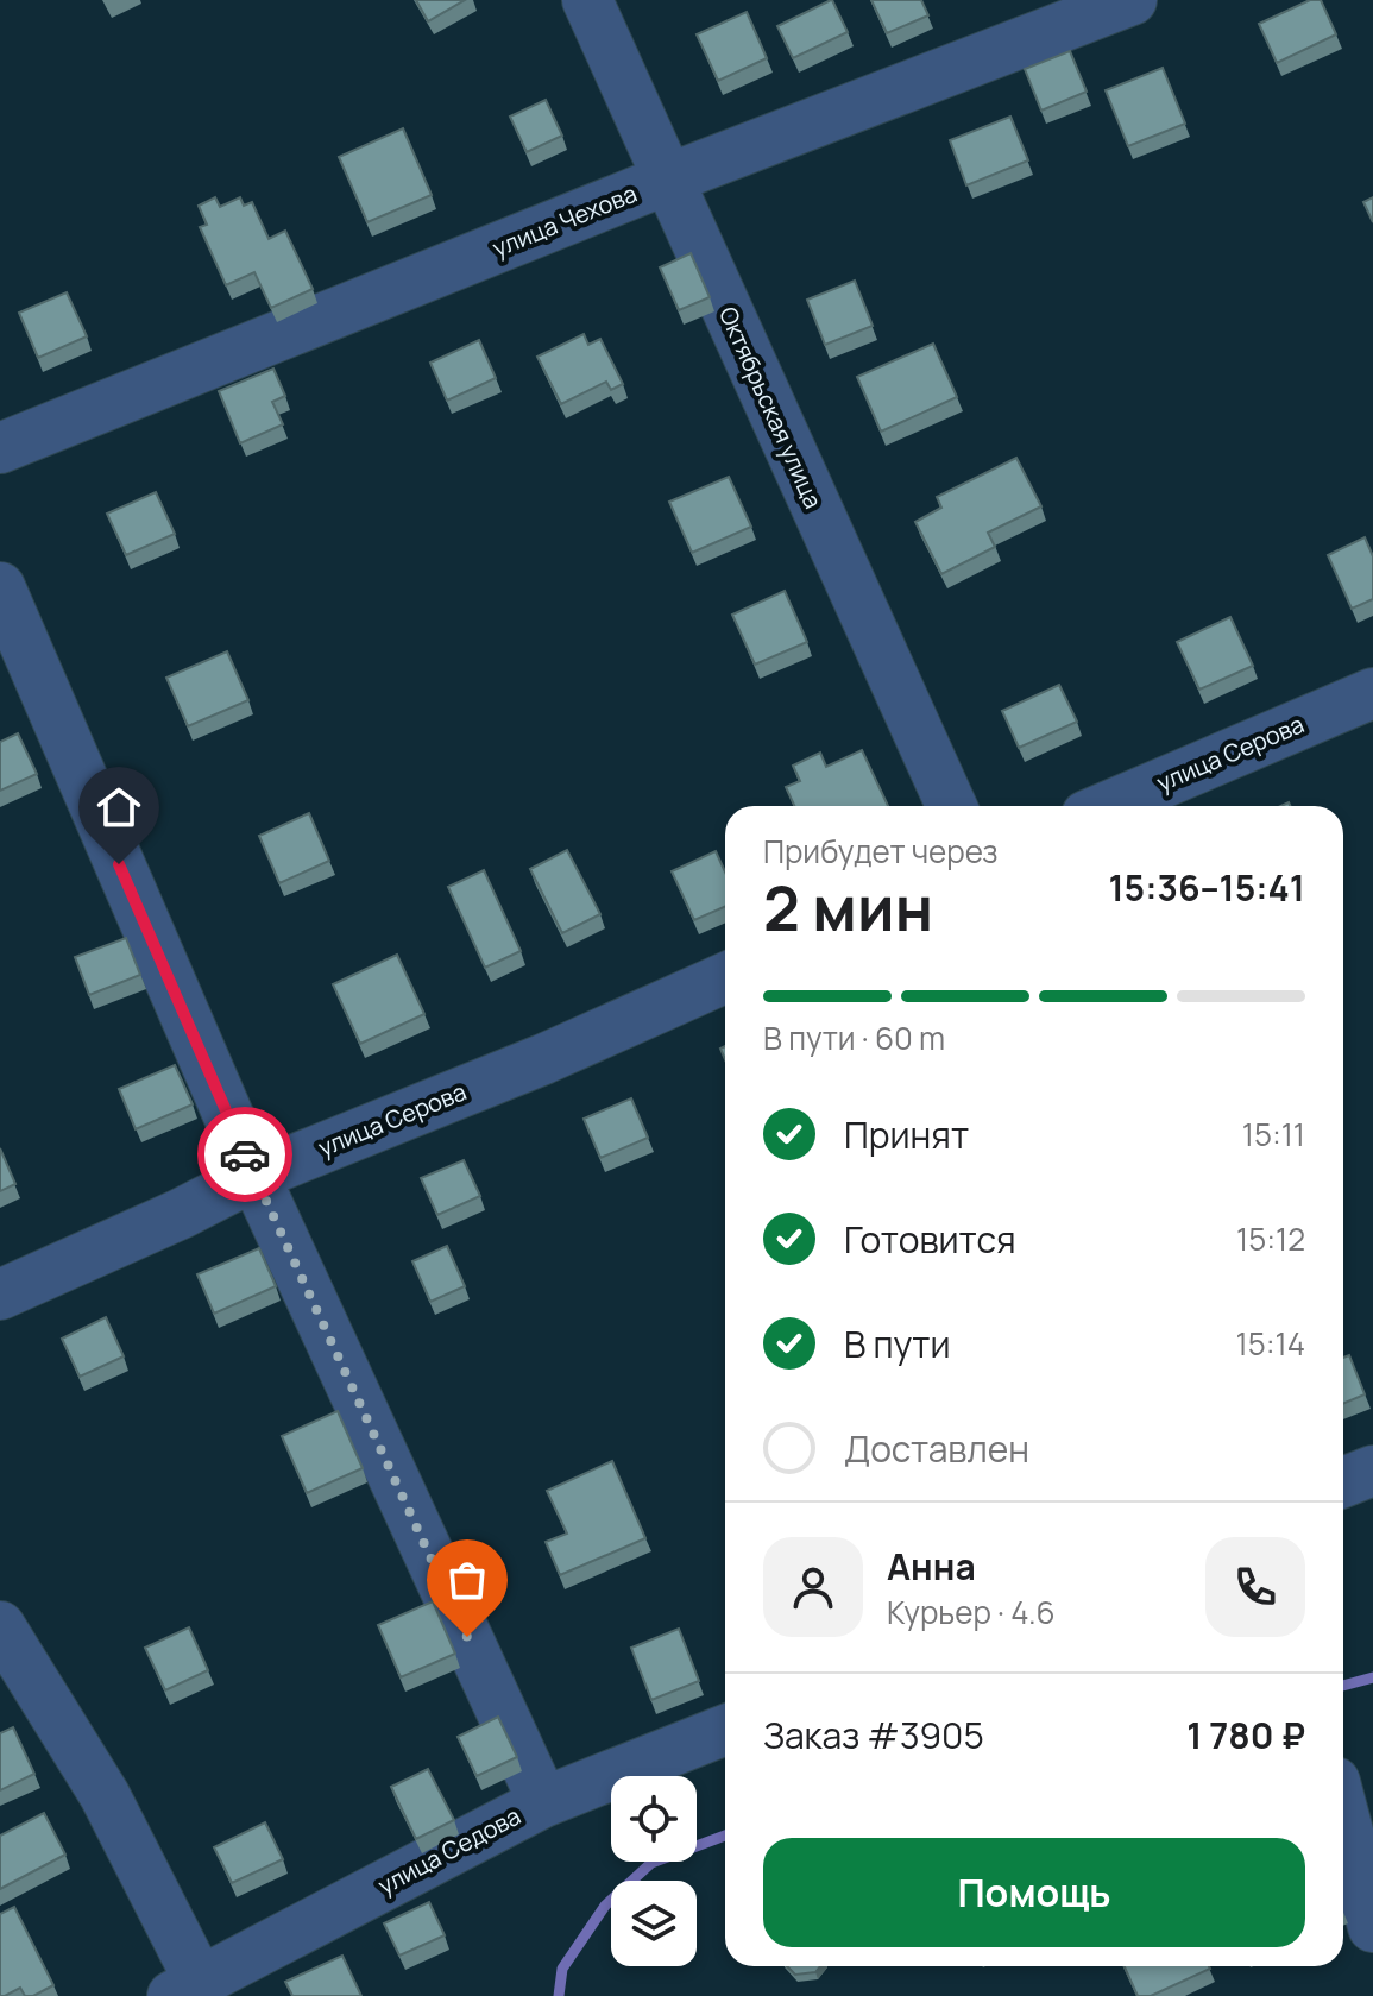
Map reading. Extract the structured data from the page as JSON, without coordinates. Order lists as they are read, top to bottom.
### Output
{
  "streets": {
    "street": [
      "улица Чехова",
      "Октябрьская улица",
      "улица Серова",
      "улица Седова"
    ]
  },
  "crossings": [
    ["улица Чехова", "Октябрьская улица"]
  ],
  "page": {
    "heading": ["2 мин", "Прибудет через", "15:36–15:41"],
    "panel": [
      "Анна",
      "Курьер · 4.6",
      "Заказ #3905",
      "1 780 ₽"
    ],
    "bar": "В пути · 60 m",
    "list": [
      ["Принят", "15:11"],
      ["Готовится", "15:12"],
      ["В пути", "15:14"],
      "Доставлен"
    ],
    "buttons": "Помощь"
  }
}
